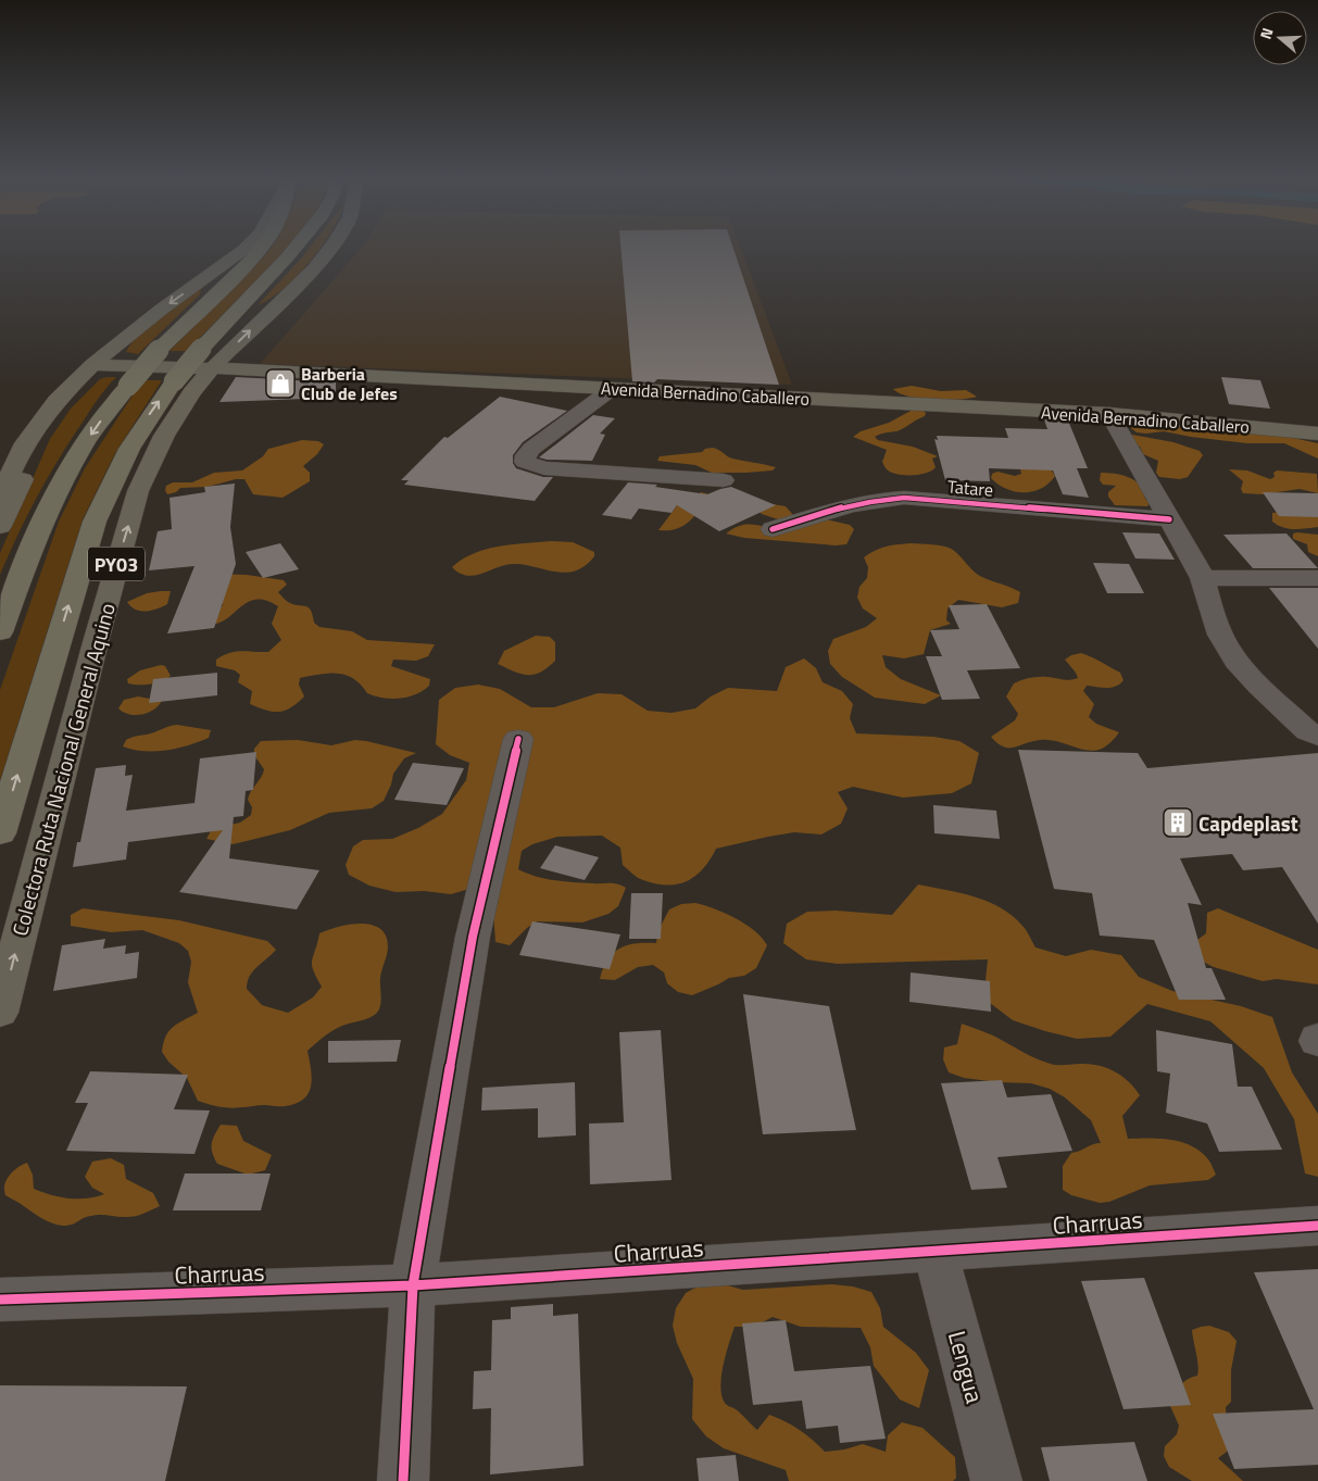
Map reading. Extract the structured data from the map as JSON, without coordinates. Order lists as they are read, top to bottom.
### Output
{
  "streets": {
    "highway": ["PY03"],
    "main road": ["Avenida Bernadino Caballero", "Colectora Ruta Nacional General Aquino"],
    "street": ["Tatare", "Charruas", "Lengua"]
  },
  "crossings": [
    ["Avenida Bernadino Caballero", "PY03"],
    ["Avenida Bernadino Caballero", "Colectora Ruta Nacional General Aquino"],
    ["PY03", "Colectora Ruta Nacional General Aquino"],
    ["Charruas", "Lengua"]
  ],
  "places": {
    "shop": ["Barberia Club de Jefes"],
    "building": ["Capdeplast"]
  },
  "north": "left"
}
